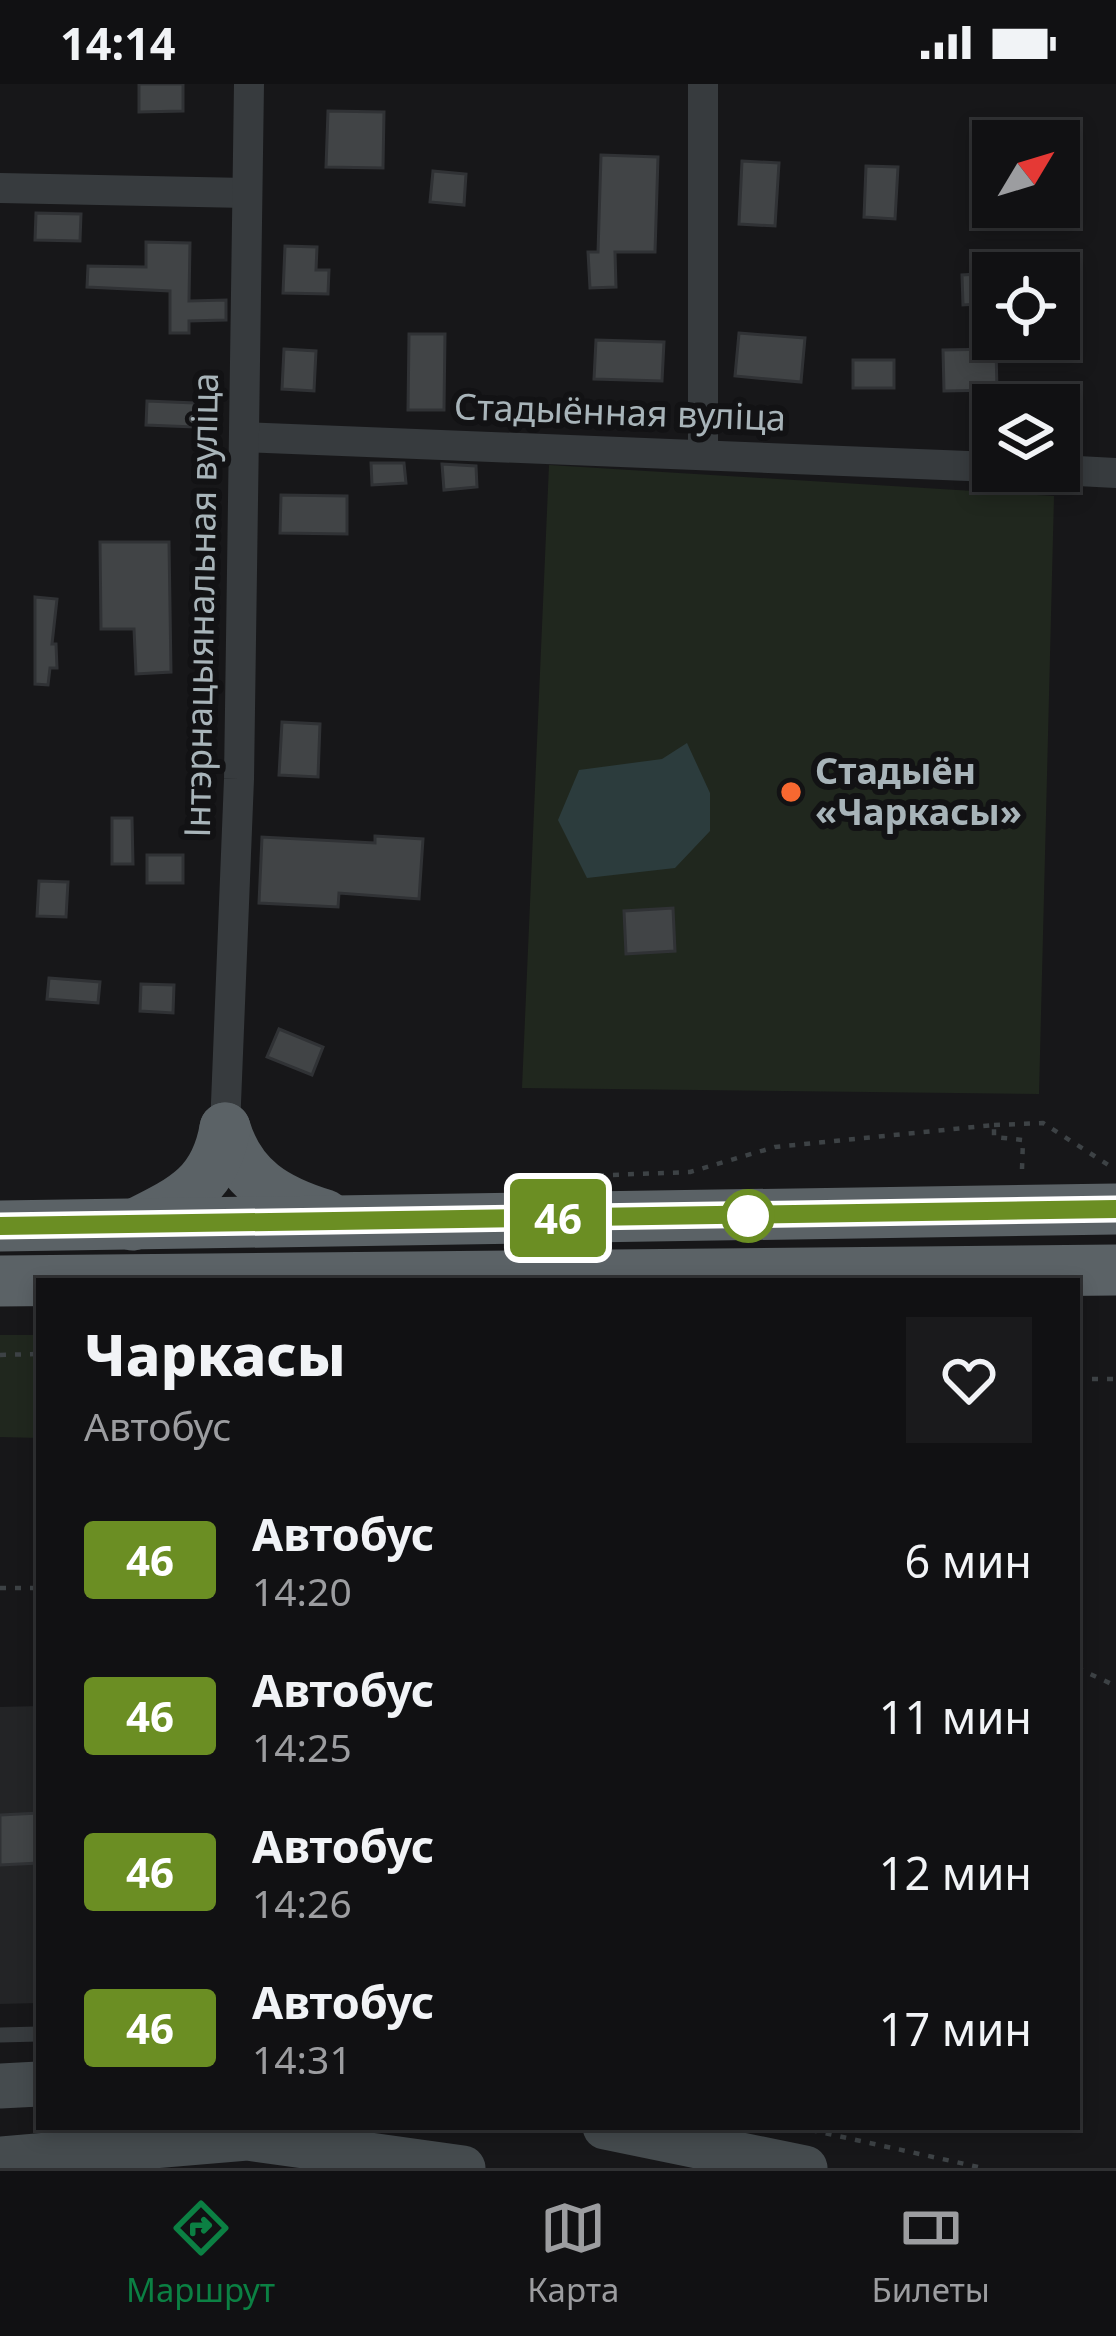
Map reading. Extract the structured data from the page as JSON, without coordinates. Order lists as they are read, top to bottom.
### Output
{
  "streets": {
    "street": ["Стадыённая вуліца", "Інтэрнацыянальная вуліца"]
  },
  "crossings": [
    ["Стадыённая вуліца", "Інтэрнацыянальная вуліца"]
  ],
  "places": ["Стадыён «Чаркасы»"],
  "lines": ["bus line 46"],
  "north": "top right",
  "page": {
    "status": "14:14",
    "on_map": "46",
    "heading": ["Чаркасы", "Автобус"],
    "list": [
      {
        "mark": "46",
        "name": "Автобус",
        "note": "14:20",
        "value": "6 мин"
      },
      {
        "mark": "46",
        "name": "Автобус",
        "note": "14:25",
        "value": "11 мин"
      },
      {
        "mark": "46",
        "name": "Автобус",
        "note": "14:26",
        "value": "12 мин"
      },
      {
        "mark": "46",
        "name": "Автобус",
        "note": "14:31",
        "value": "17 мин"
      }
    ],
    "tabs": ["Маршрут", "Карта", "Билеты"]
  }
}
